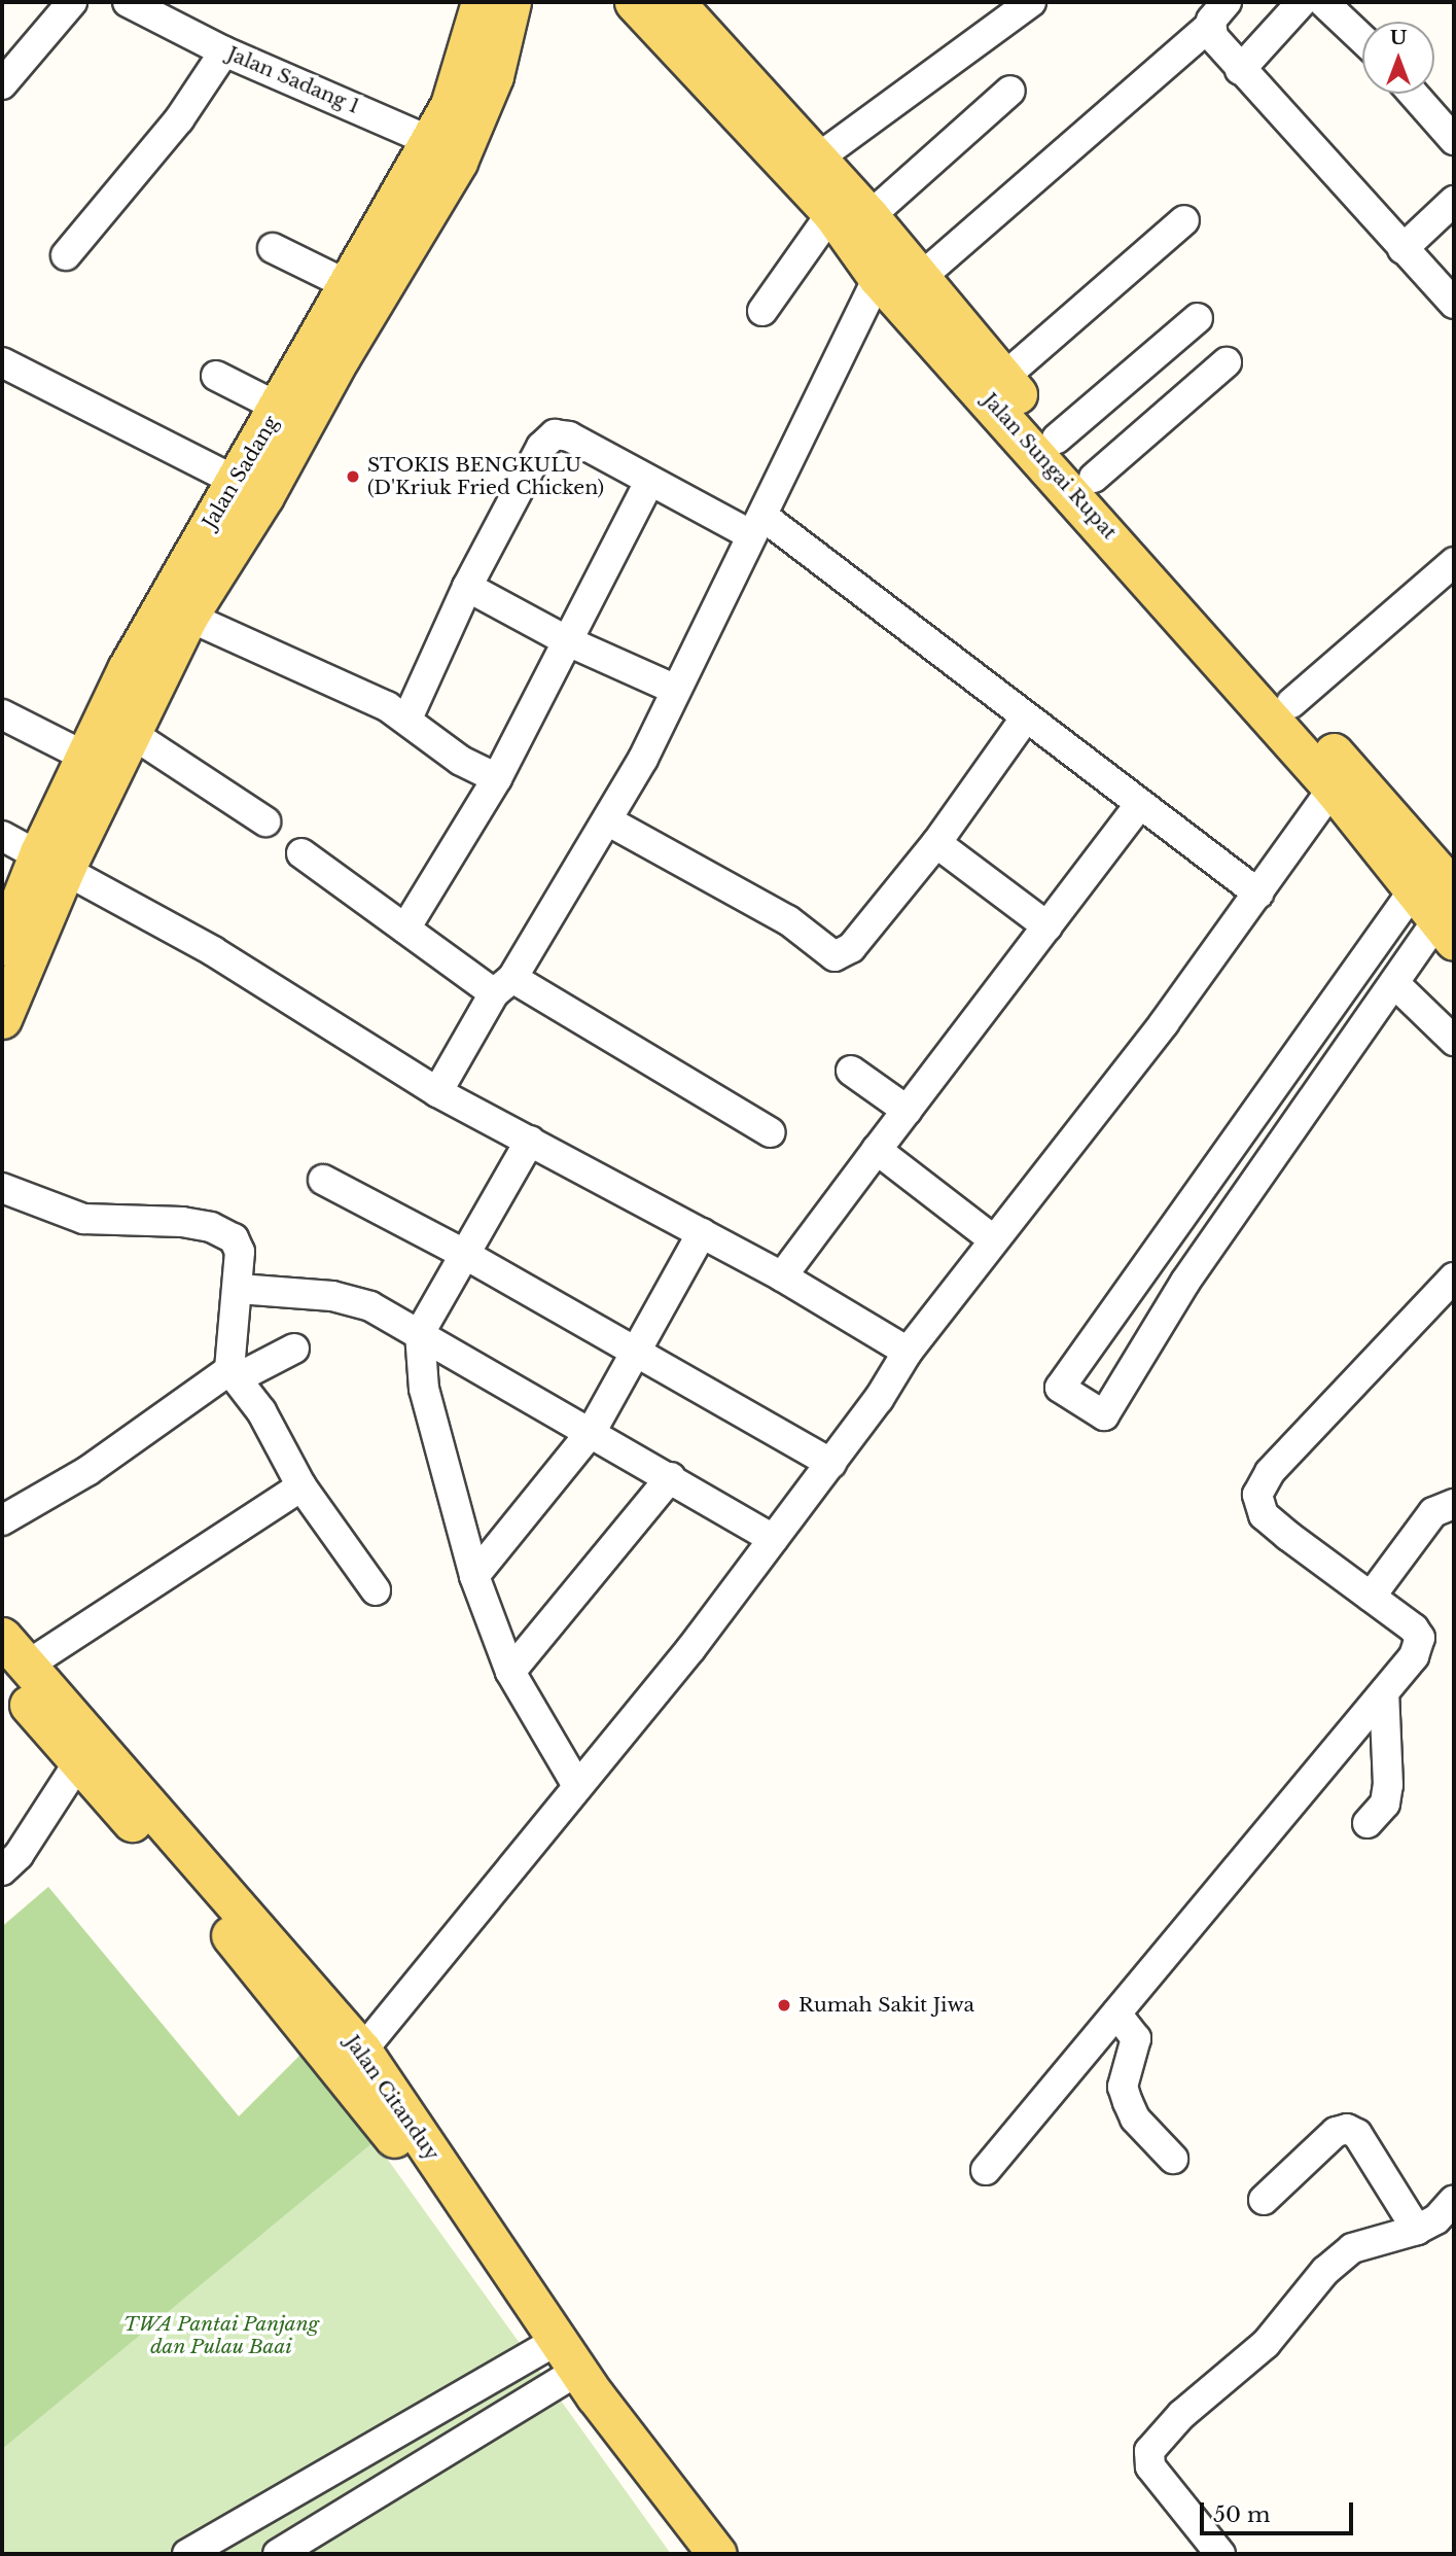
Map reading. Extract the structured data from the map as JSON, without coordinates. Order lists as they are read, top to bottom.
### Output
{
  "streets": {
    "main road": ["Jalan Sungai Rupat", "Jalan Sadang", "Jalan Citanduy"],
    "street": ["Jalan Sadang 1"]
  },
  "crossings": [
    ["Jalan Sadang 1", "Jalan Sadang"]
  ],
  "parks": ["TWA Pantai Panjang dan Pulau Baai"],
  "places": ["STOKIS BENGKULU (D'Kriuk Fried Chicken)", "Rumah Sakit Jiwa"],
  "scale_bar": "50 m",
  "north": "top"
}
